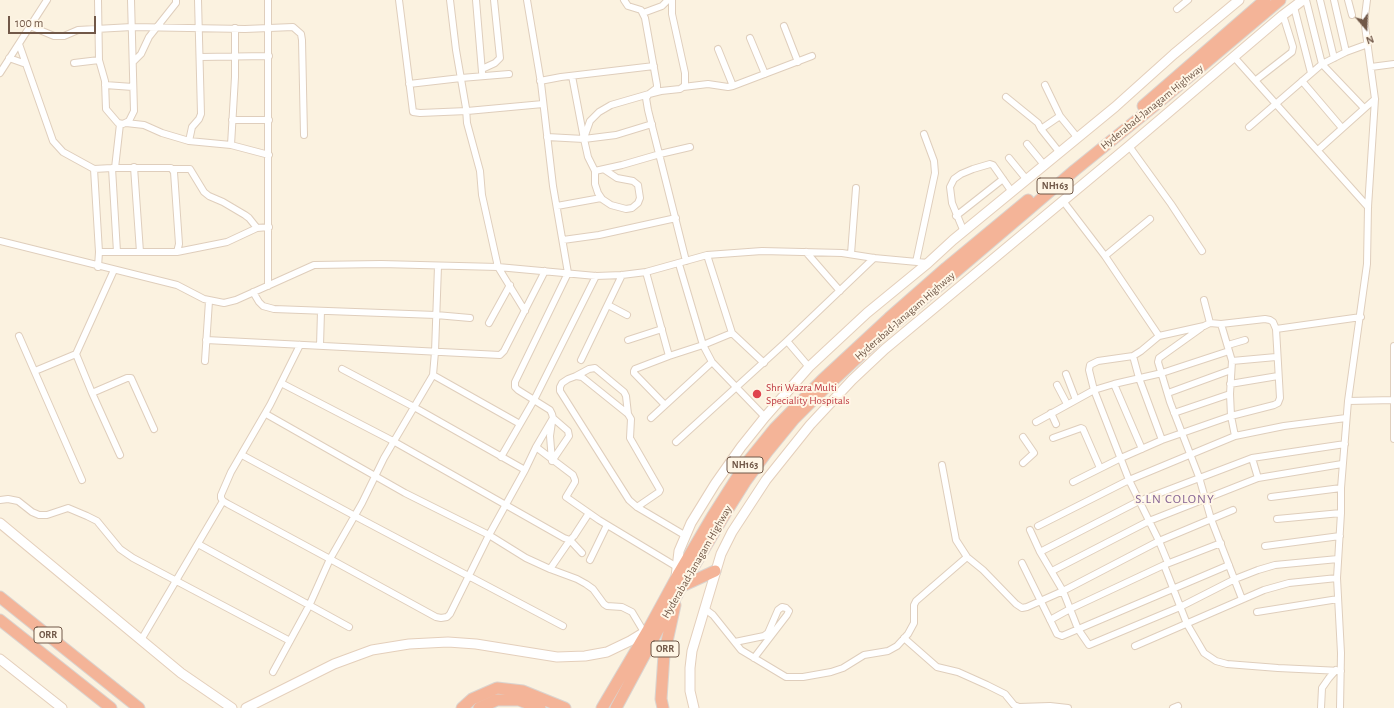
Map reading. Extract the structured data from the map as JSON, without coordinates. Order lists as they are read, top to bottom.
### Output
{
  "streets": {
    "highway": ["Hyderabad-Janagam Highway", "NH163", "ORR"]
  },
  "crossings": [
    ["Hyderabad-Janagam Highway", "ORR"]
  ],
  "districts": ["S.LN COLONY"],
  "places": ["Shri Wazra Multi Speciality Hospitals"],
  "scale_bar": "100 m",
  "north": "bottom"
}
